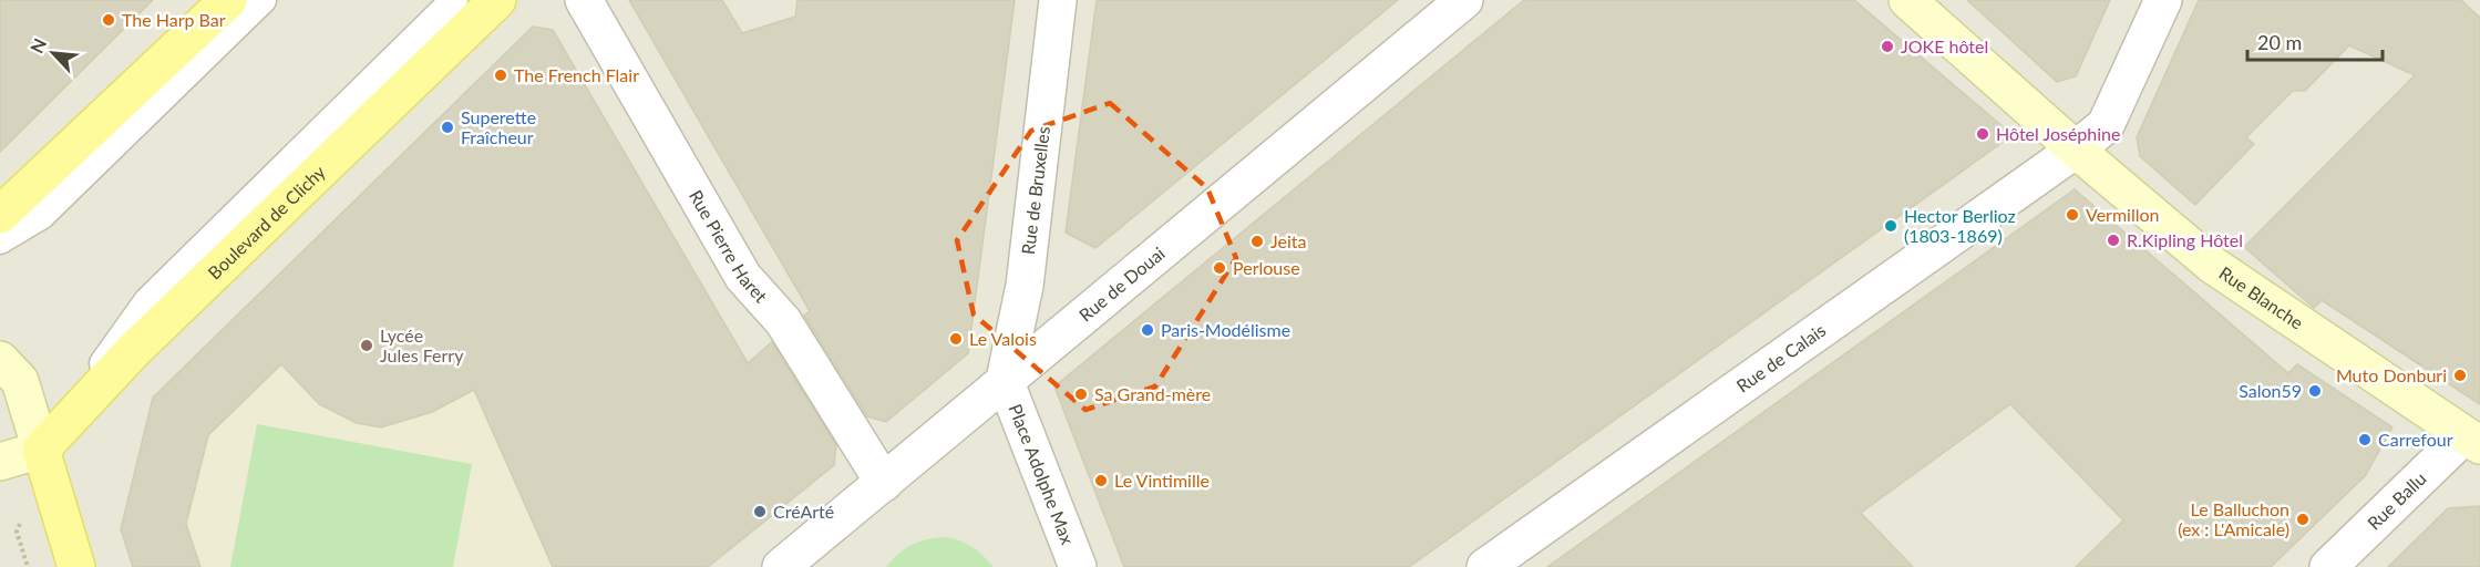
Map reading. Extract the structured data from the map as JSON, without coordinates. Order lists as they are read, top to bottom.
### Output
{
  "streets": {
    "main road": ["Boulevard de Clichy"],
    "street": [
      "Rue de Bruxelles",
      "Rue Pierre Haret",
      "Rue de Douai",
      "Rue Blanche",
      "Rue de Calais",
      "Place Adolphe Max",
      "Rue Ballu"
    ]
  },
  "crossings": [
    ["Rue de Bruxelles", "Rue de Douai"],
    ["Rue de Bruxelles", "Place Adolphe Max"],
    ["Rue Pierre Haret", "Rue de Douai"],
    ["Rue de Douai", "Place Adolphe Max"],
    ["Rue Blanche", "Rue de Calais"],
    ["Rue Blanche", "Rue Ballu"]
  ],
  "places": [
    "The Harp Bar",
    "JOKE hôtel",
    "The French Flair",
    "Superette Fraîcheur",
    "Hôtel Joséphine",
    "Vermillon",
    "Hector Berlioz (1803-1869)",
    "R.Kipling Hôtel",
    "Jeita",
    "Perlouse",
    "Paris-Modélisme",
    "Le Valois",
    "Lycée Jules Ferry",
    "Muto Donburi",
    "Salon59",
    "Sa Grand-mère",
    "Carrefour",
    "Le Vintimille",
    "CréArté",
    "Le Balluchon (ex : L'Amicale)"
  ],
  "scale_bar": "20 m",
  "north": "top left"
}
